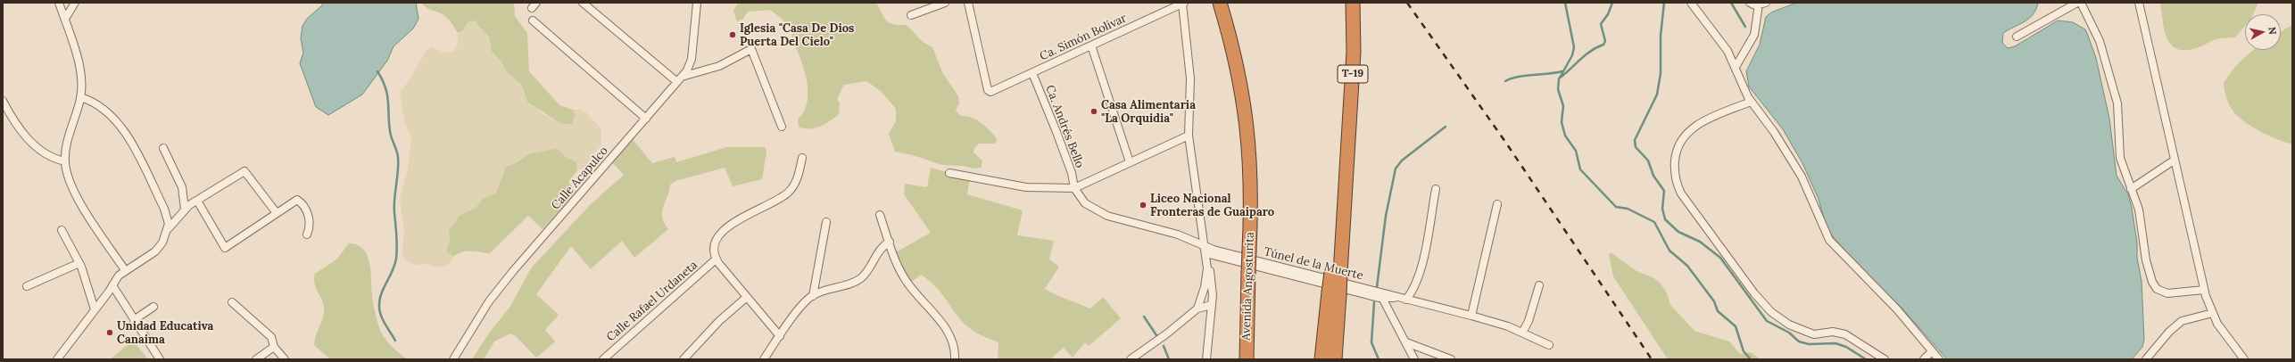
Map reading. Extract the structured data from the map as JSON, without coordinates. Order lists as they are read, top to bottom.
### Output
{
  "streets": {
    "highway": ["T-19", "Avenida Angosturita"],
    "street": [
      "Ca. Simón Bolívar",
      "Ca. Andrés Bello",
      "Calle Acapulco",
      "Túnel de la Muerte",
      "Calle Rafael Urdaneta"
    ]
  },
  "crossings": [
    ["Ca. Simón Bolívar", "Ca. Andrés Bello"],
    ["Ca. Andrés Bello", "Túnel de la Muerte"]
  ],
  "places": [
    "Iglesia \"Casa De Dios Puerta Del Cielo\"",
    "Casa Alimentaria \"La Orquidia\"",
    "Liceo Nacional Fronteras de Guaiparo",
    "Unidad Educativa Canaima"
  ],
  "north": "right"
}
